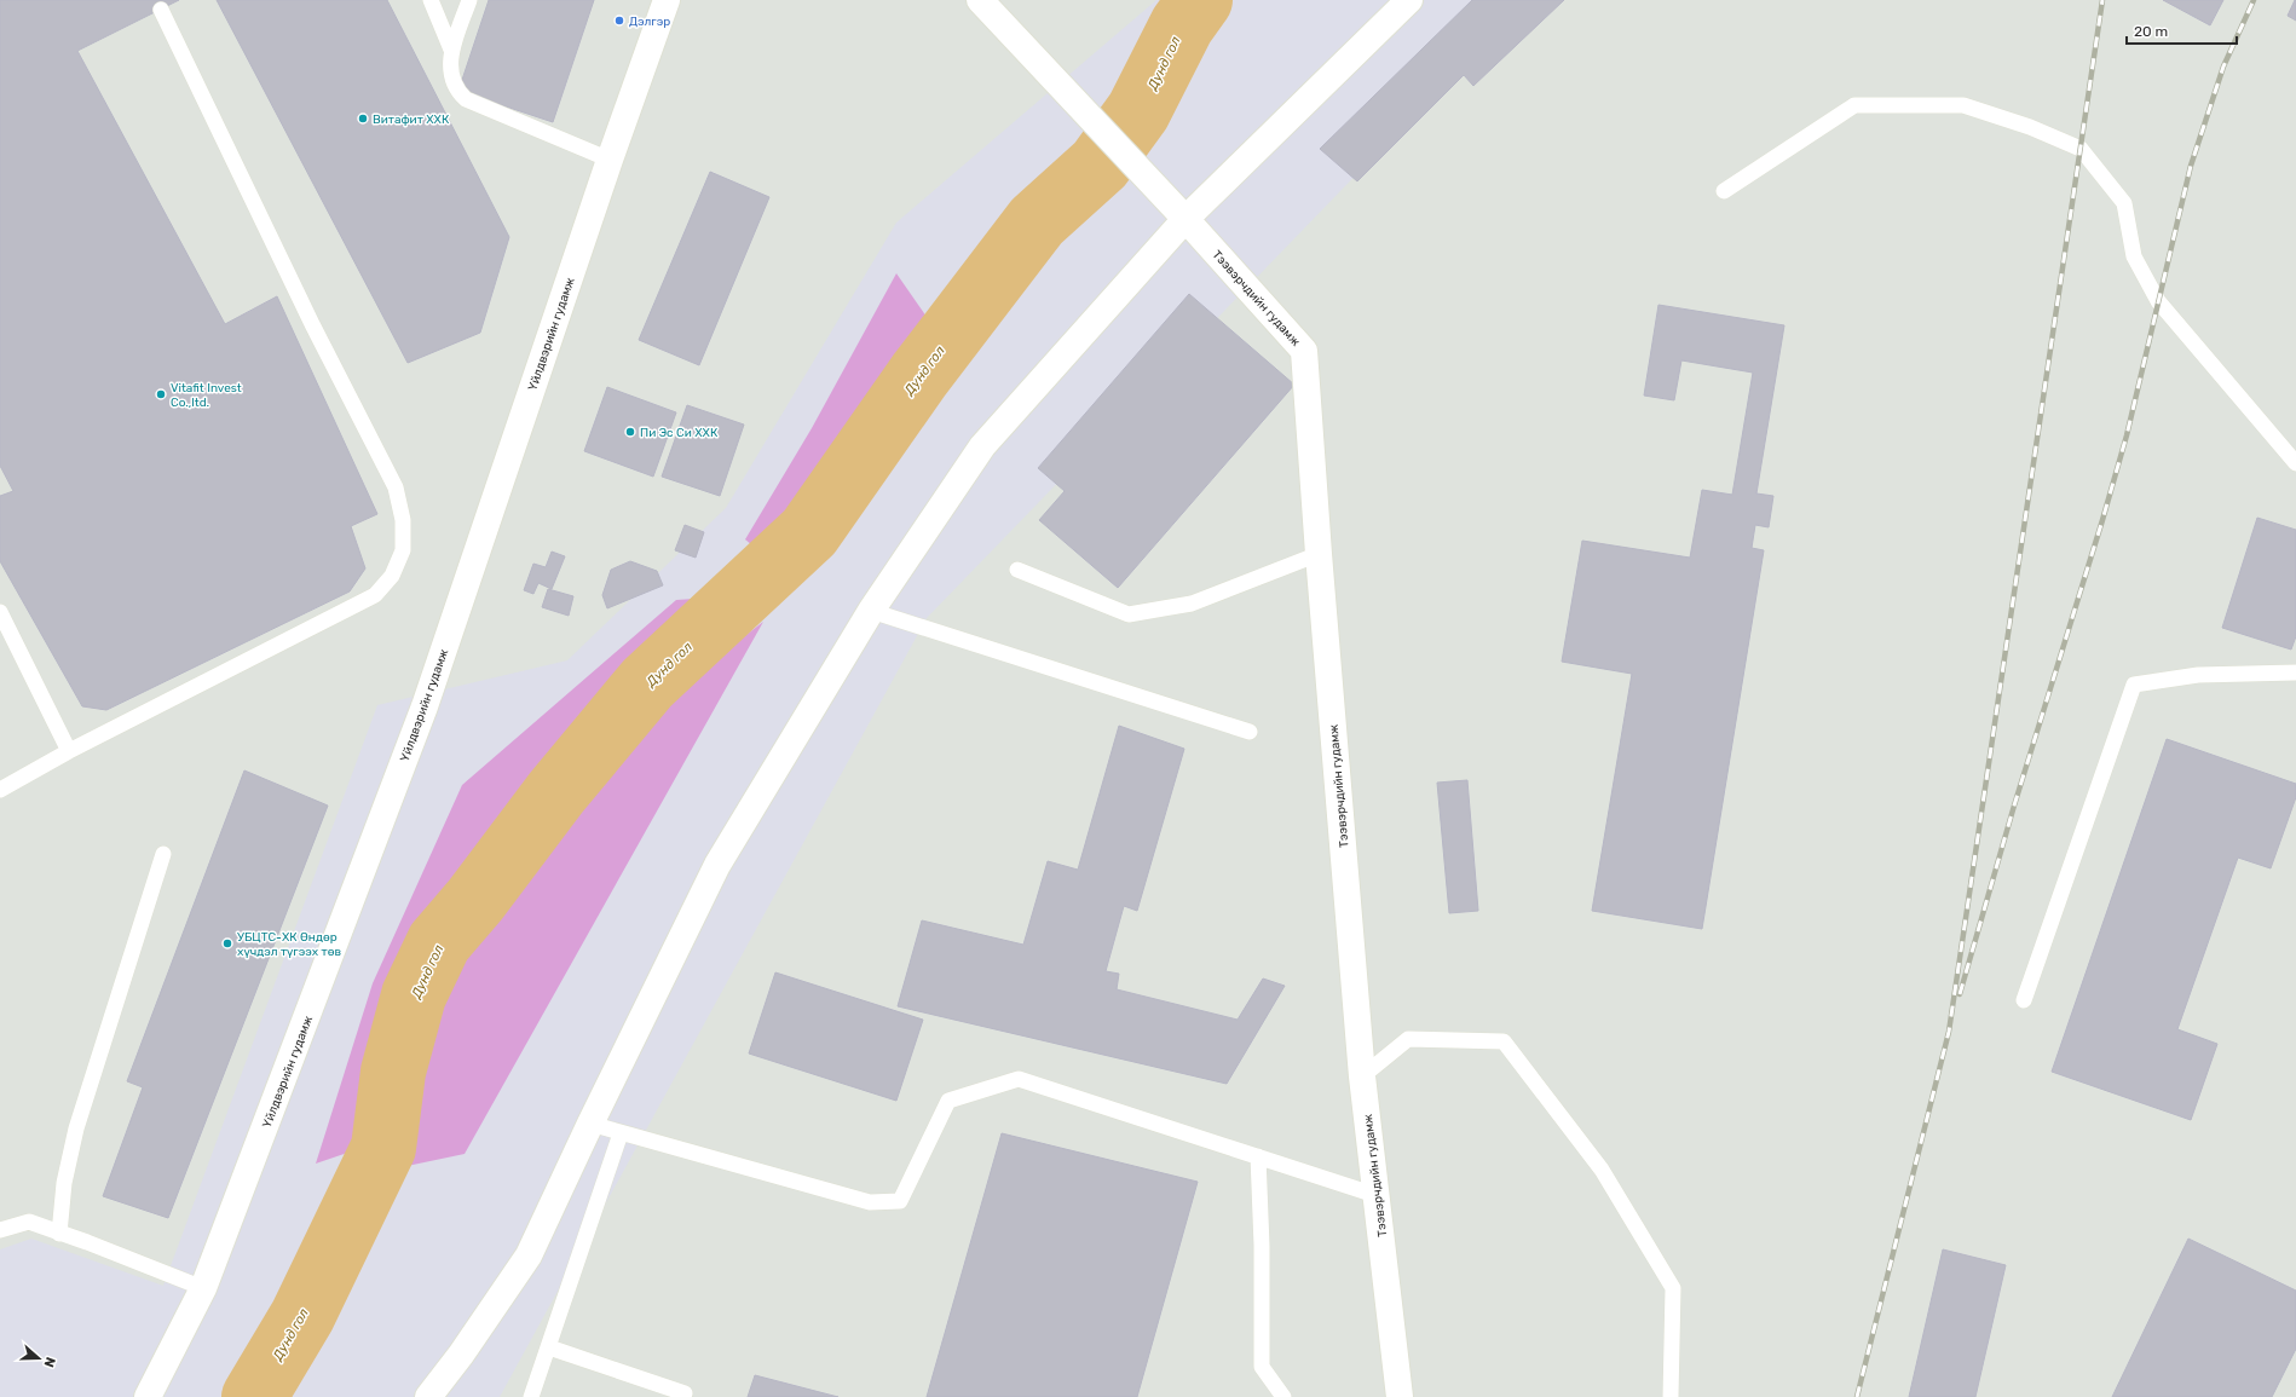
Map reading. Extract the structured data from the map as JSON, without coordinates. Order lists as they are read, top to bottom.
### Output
{
  "streets": {
    "street": ["Тээвэрчдийн гудамж", "Yйлдвэрийн гудамж"]
  },
  "water": ["Дунд гол"],
  "places": [
    "Дэлгэр",
    "Витафит ХХК",
    "Vitafit Invest Co.,ltd.",
    "Пи Эс Си ХХК",
    "УБЦТС-ХК Өндөр хүчдэл түгээх төв"
  ],
  "scale_bar": "20 m",
  "north": "right"
}
